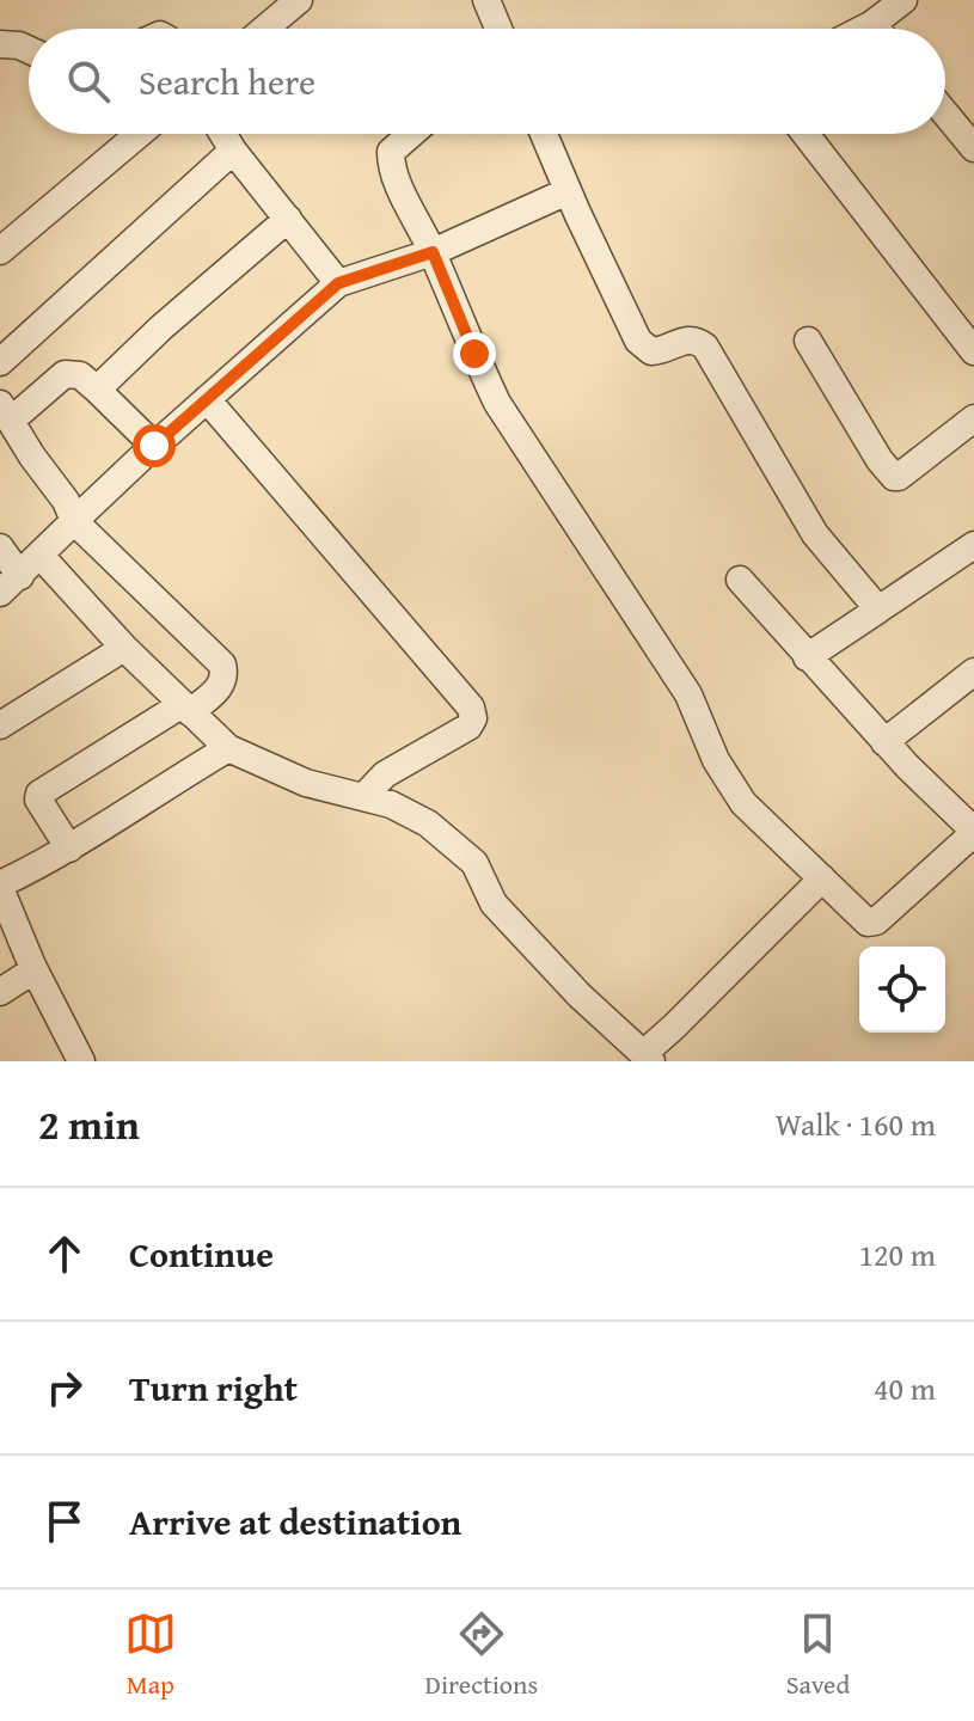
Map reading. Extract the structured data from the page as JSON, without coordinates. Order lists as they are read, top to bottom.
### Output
{
  "page": {
    "search": "Search here",
    "heading": ["2 min", "Walk · 160 m"],
    "list": [
      ["Continue", "120 m"],
      ["Turn right", "40 m"],
      "Arrive at destination"
    ],
    "nav": ["Map", "Directions", "Saved"]
  }
}
